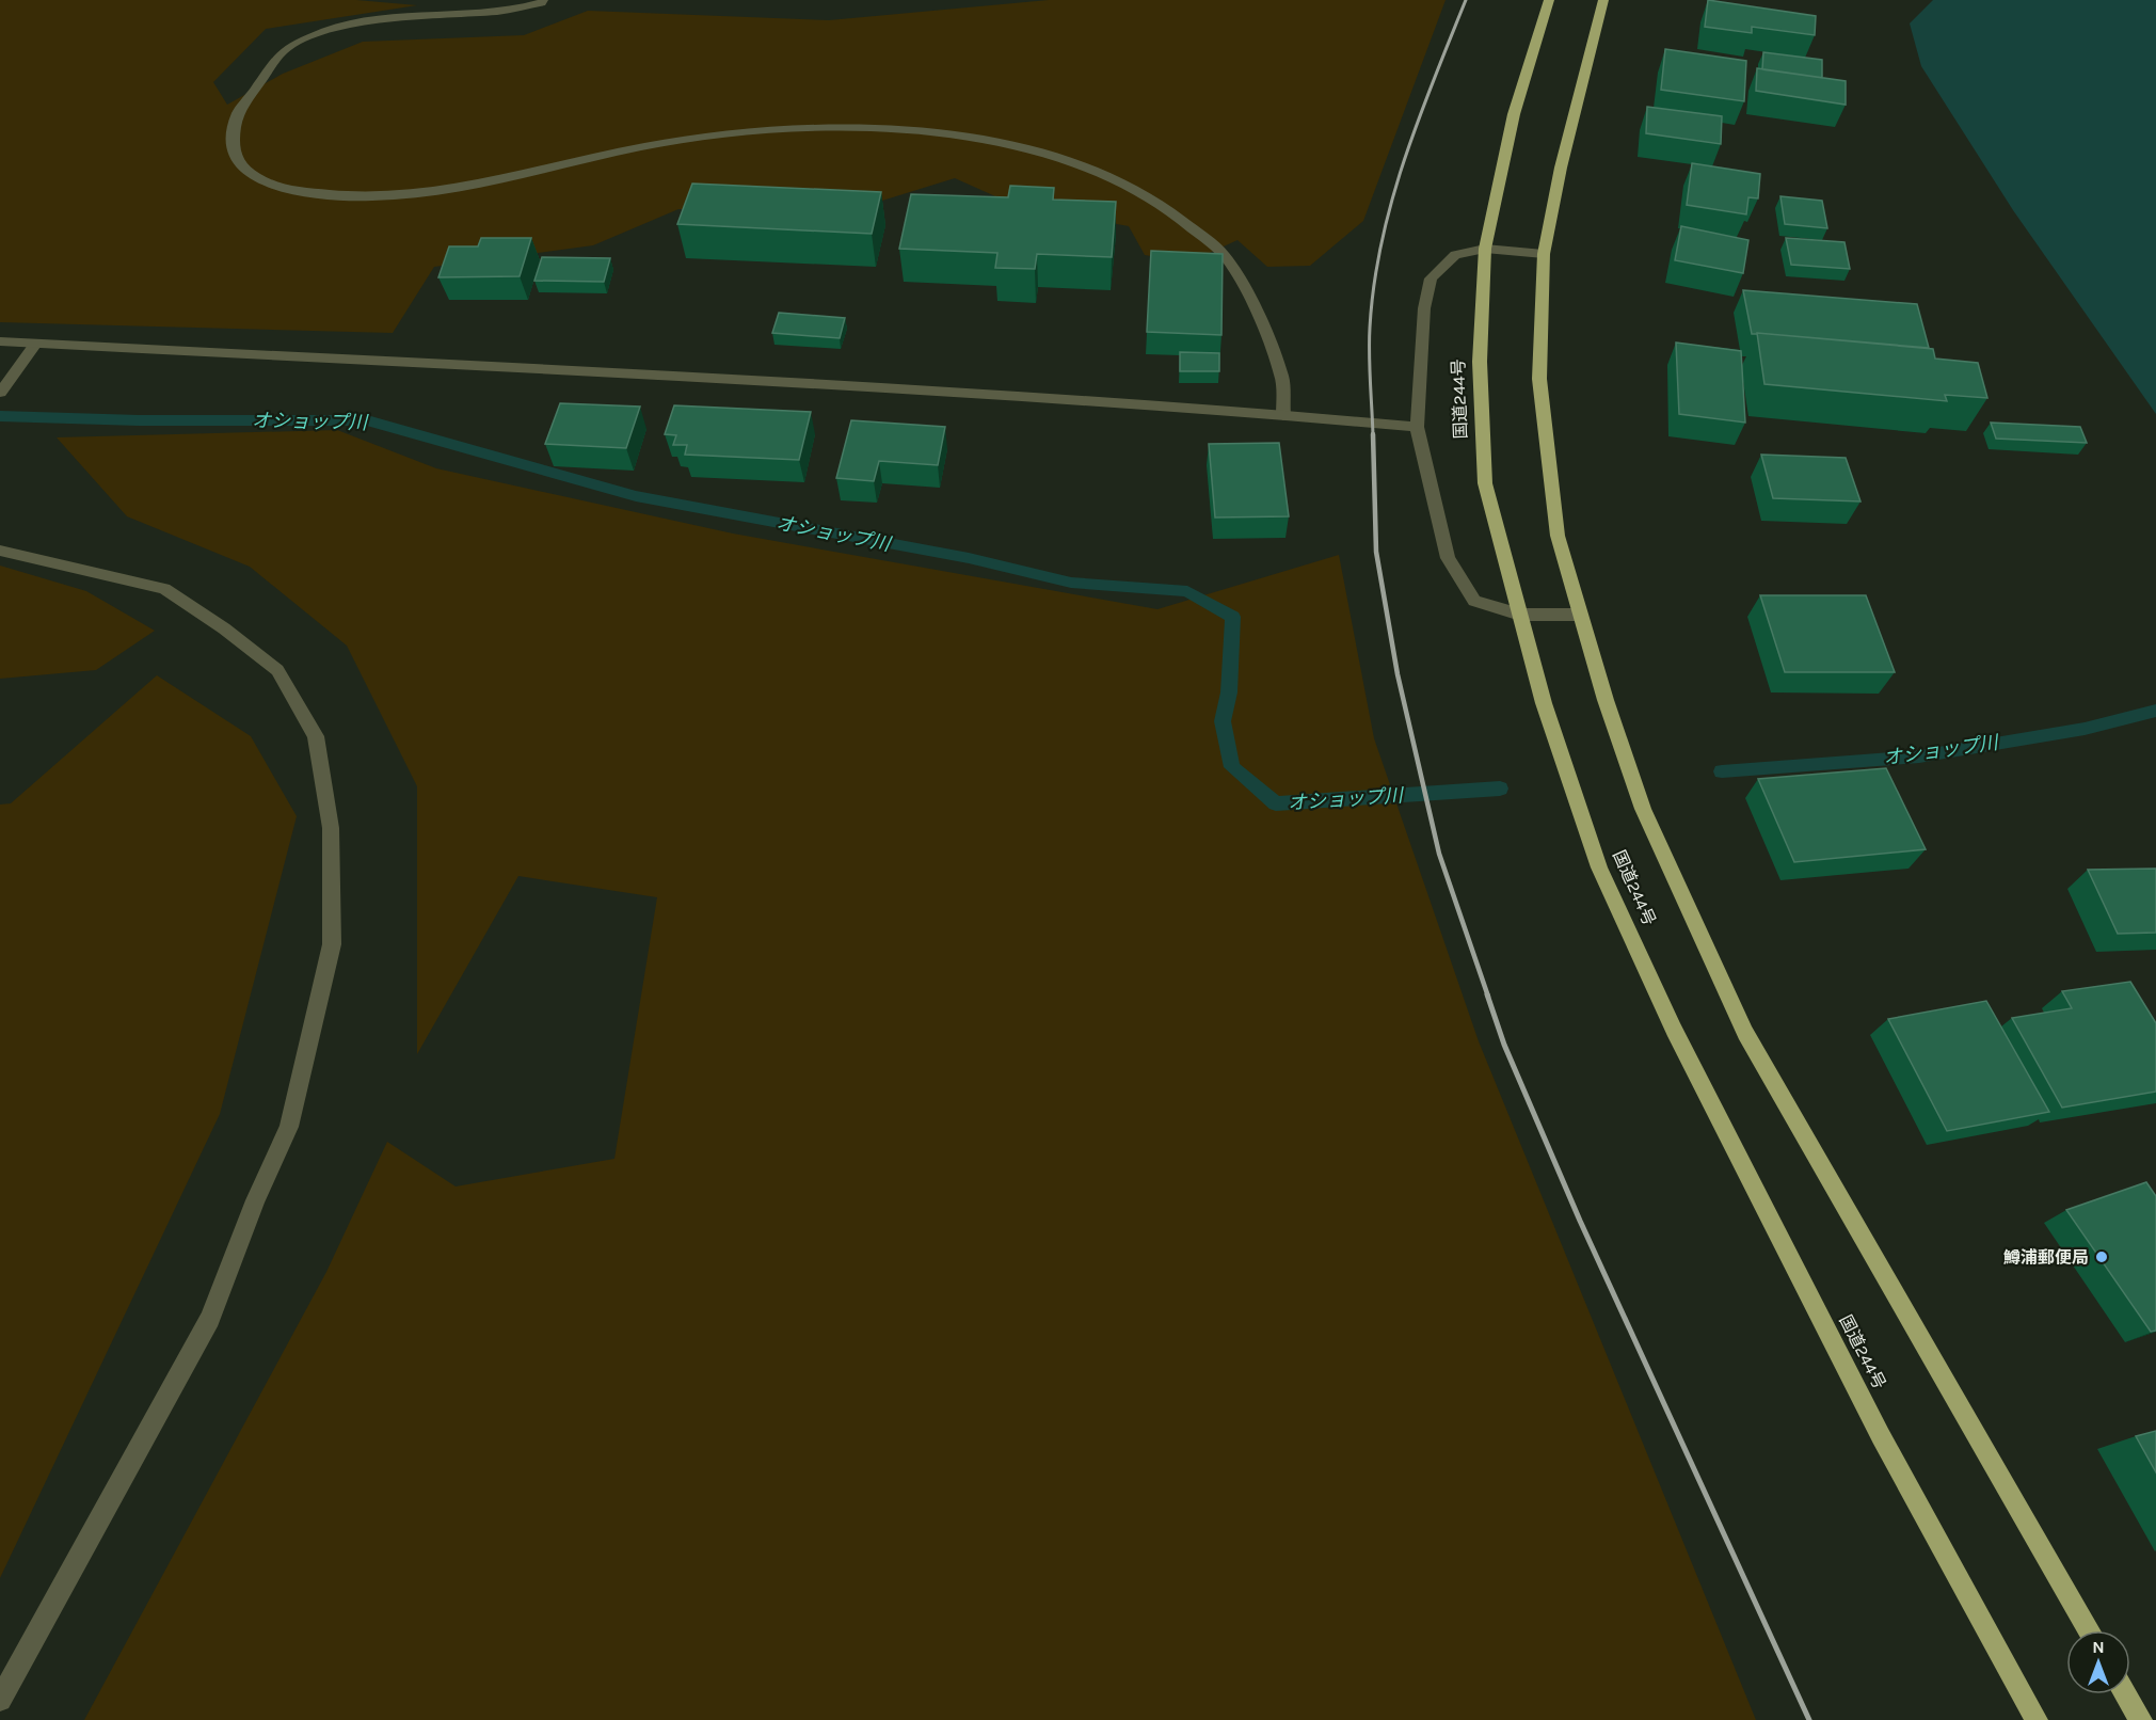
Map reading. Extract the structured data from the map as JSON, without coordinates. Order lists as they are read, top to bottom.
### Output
{
  "streets": {
    "highway": ["国道244号"]
  },
  "water": ["オショップ川"],
  "places": ["鱒浦郵便局"],
  "north": "top"
}
